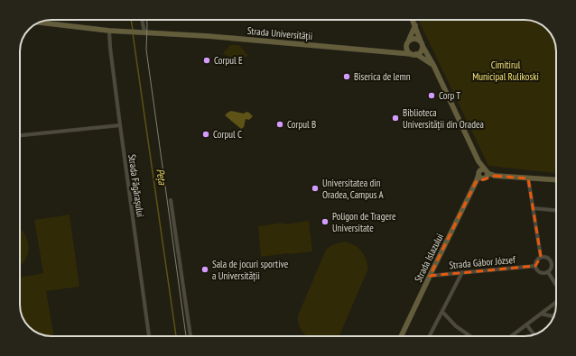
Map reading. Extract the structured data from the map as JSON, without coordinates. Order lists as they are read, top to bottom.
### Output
{
  "streets": {
    "street": [
      "Strada Universității",
      "Strada Făgărașului",
      "Strada Islazului",
      "Strada Gábor József"
    ]
  },
  "crossings": [
    ["Strada Universității", "Strada Făgărașului"],
    ["Strada Islazului", "Strada Gábor József"]
  ],
  "water": ["Peța"],
  "parks": ["Cimitirul Municipal Rulikoski"],
  "places": [
    "Corpul E",
    "Biserica de lemn",
    "Corp T",
    "Biblioteca Universității din Oradea",
    "Corpul B",
    "Corpul C",
    "Universitatea din Oradea, Campus A",
    "Poligon de Tragere Universitate",
    "Sala de jocuri sportive a Universității"
  ]
}
